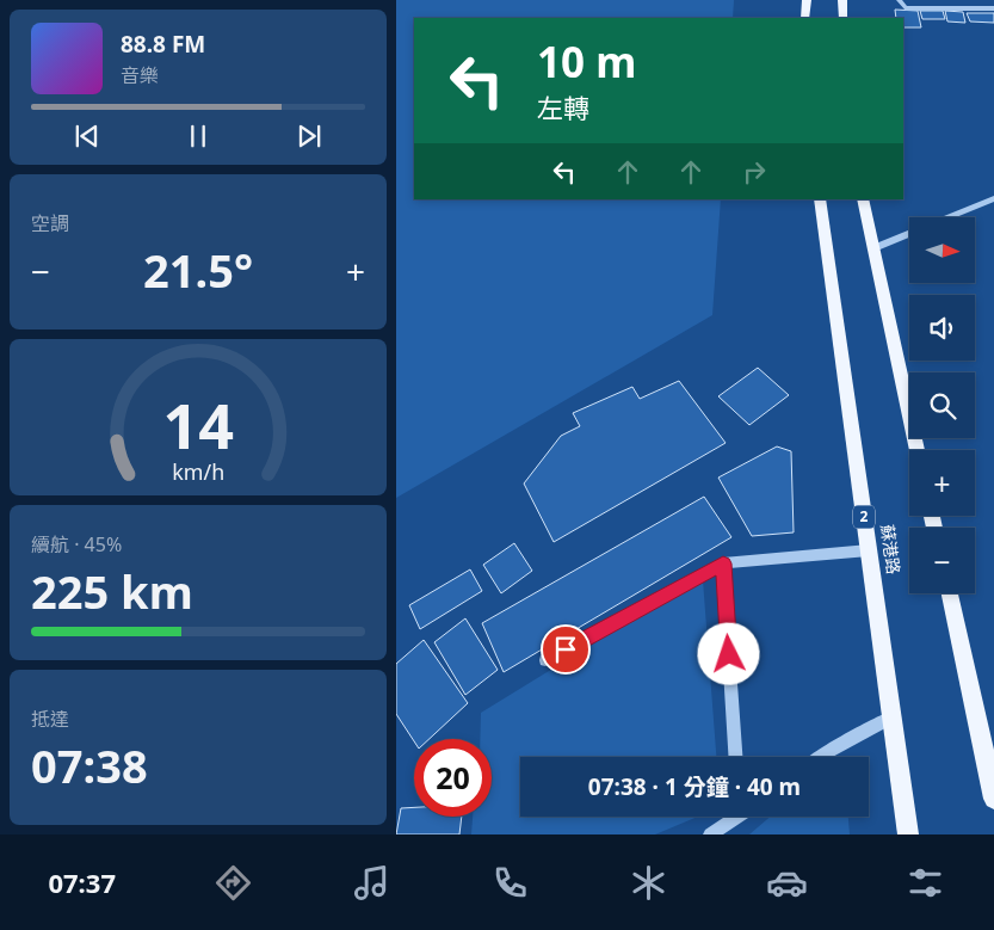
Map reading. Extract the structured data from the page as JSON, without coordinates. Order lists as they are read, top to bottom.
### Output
{
  "streets": {
    "main road": ["2", "蘇港路"]
  },
  "north": "right",
  "page": {
    "turn": ["10 m", "左轉"],
    "song": ["88.8 FM", "音樂"],
    "tile": [
      "空調",
      ["續航 · 45%", "225 km"],
      ["抵達", "07:38"]
    ],
    "map_buttons": ["+", "−"],
    "heat": ["−", "21.5°", "+"],
    "limit": "20",
    "trip": "07:38 · 1 分鐘 · 40 m",
    "tabs": "07:37",
    "gauge": ["14", "km/h"]
  }
}
